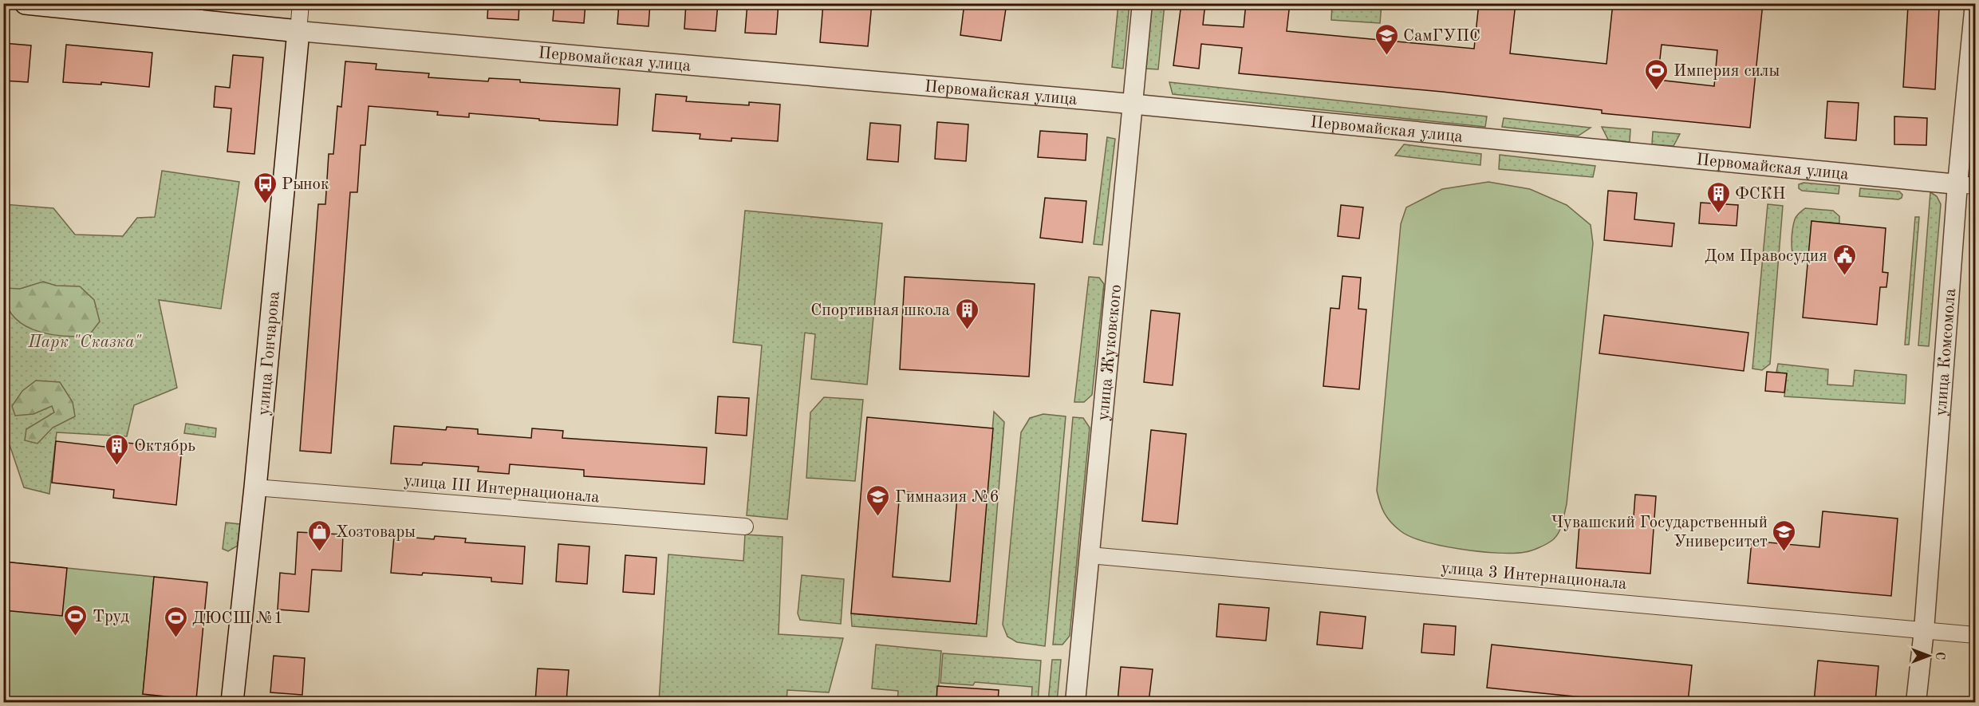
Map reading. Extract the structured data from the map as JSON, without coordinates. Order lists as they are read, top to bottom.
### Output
{
  "streets": {
    "main road": ["Первомайская улица", "улица Гончарова"],
    "street": [
      "улица Комсомола",
      "улица Жуковского",
      "улица III Интернационала",
      "улица 3 Интернационала"
    ]
  },
  "crossings": [
    ["Первомайская улица", "улица Комсомола"],
    ["Первомайская улица", "улица Гончарова"],
    ["Первомайская улица", "улица Жуковского"],
    ["улица Комсомола", "улица 3 Интернационала"],
    ["улица Гончарова", "улица III Интернационала"],
    ["улица Жуковского", "улица 3 Интернационала"]
  ],
  "parks": ["Парк \"Сказка\""],
  "places": {
    "school or university": ["СамГУПС", "Гимназия №6", "Чувашский Государственный Университет"],
    "sports": ["Империя силы", "Труд", "ДЮСШ №1"],
    "bus stop": ["Рынок"],
    "building": ["ФСКН", "Спортивная школа", "Октябрь"],
    "public building": ["Дом Правосудия"],
    "shop": ["Хозтовары"]
  },
  "north": "right"
}
